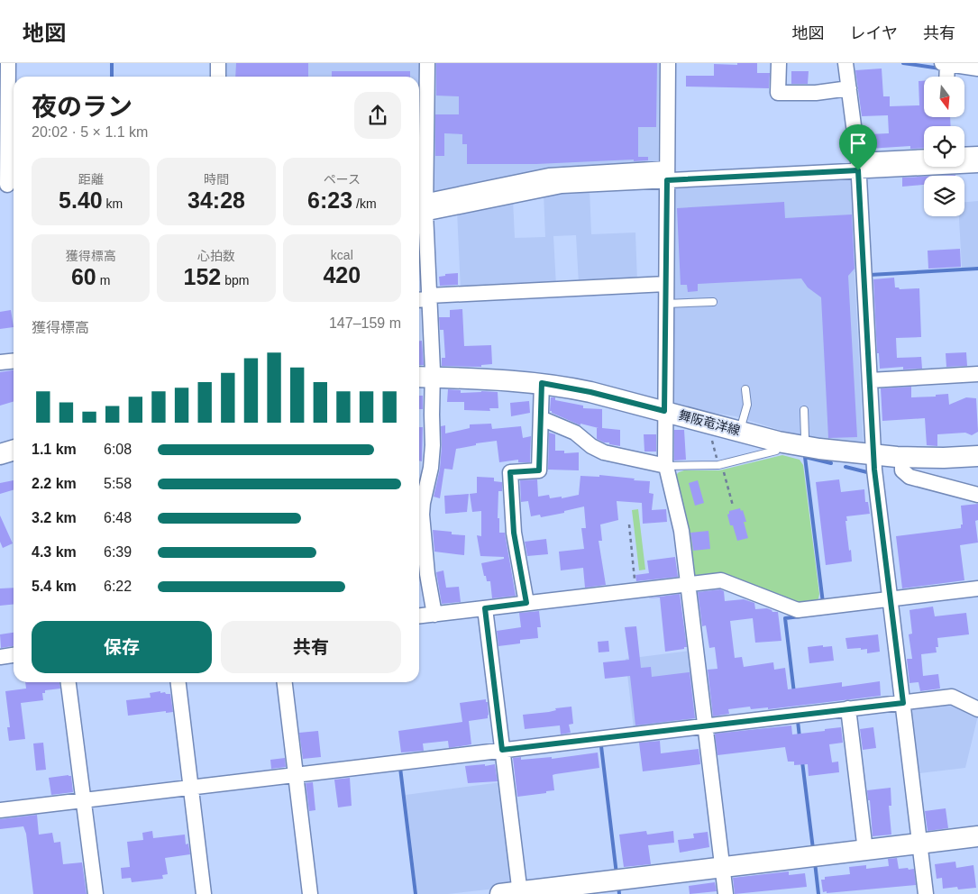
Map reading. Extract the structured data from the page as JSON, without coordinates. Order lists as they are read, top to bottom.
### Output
{
  "streets": {
    "main road": ["舞阪竜洋線"]
  },
  "north": "bottom",
  "page": {
    "header": "地図",
    "nav": ["地図", "レイヤ", "共有"],
    "heading": ["夜のラン", "20:02 · 5 × 1.1 km"],
    "stats": [
      ["距離", "5.40 km"],
      ["時間", "34:28"],
      ["ペース", "6:23 /km"],
      ["獲得標高", "60 m"],
      ["心拍数", "152 bpm"],
      ["kcal", "420"]
    ],
    "chart": ["獲得標高", "147–159 m"],
    "list": [
      {
        "name": "1.1 km",
        "note": "6:08"
      },
      {
        "name": "2.2 km",
        "note": "5:58"
      },
      {
        "name": "3.2 km",
        "note": "6:48"
      },
      {
        "name": "4.3 km",
        "note": "6:39"
      },
      {
        "name": "5.4 km",
        "note": "6:22"
      }
    ],
    "buttons": ["保存", "共有"]
  }
}
